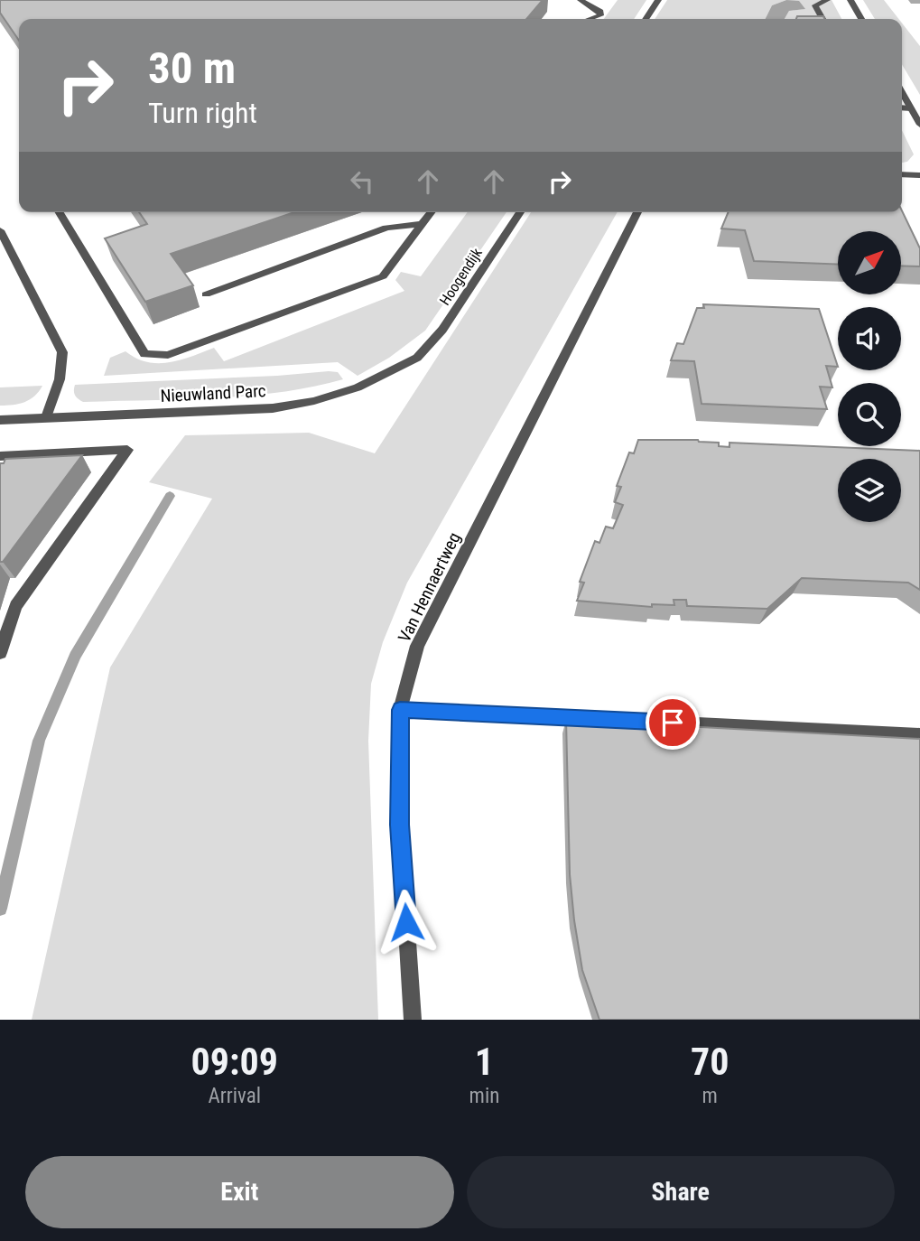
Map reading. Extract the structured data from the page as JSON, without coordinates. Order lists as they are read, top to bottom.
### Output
{
  "streets": {
    "street": ["Hoogendijk", "Nieuwland Parc", "Van Hennaertweg"]
  },
  "crossings": [
    ["Hoogendijk", "Nieuwland Parc"]
  ],
  "north": "top right",
  "page": {
    "turn": ["30 m", "Turn right"],
    "eta": [
      "09:09",
      "Arrival",
      "1",
      "min",
      "70",
      "m"
    ],
    "buttons": ["Exit", "Share"]
  }
}
